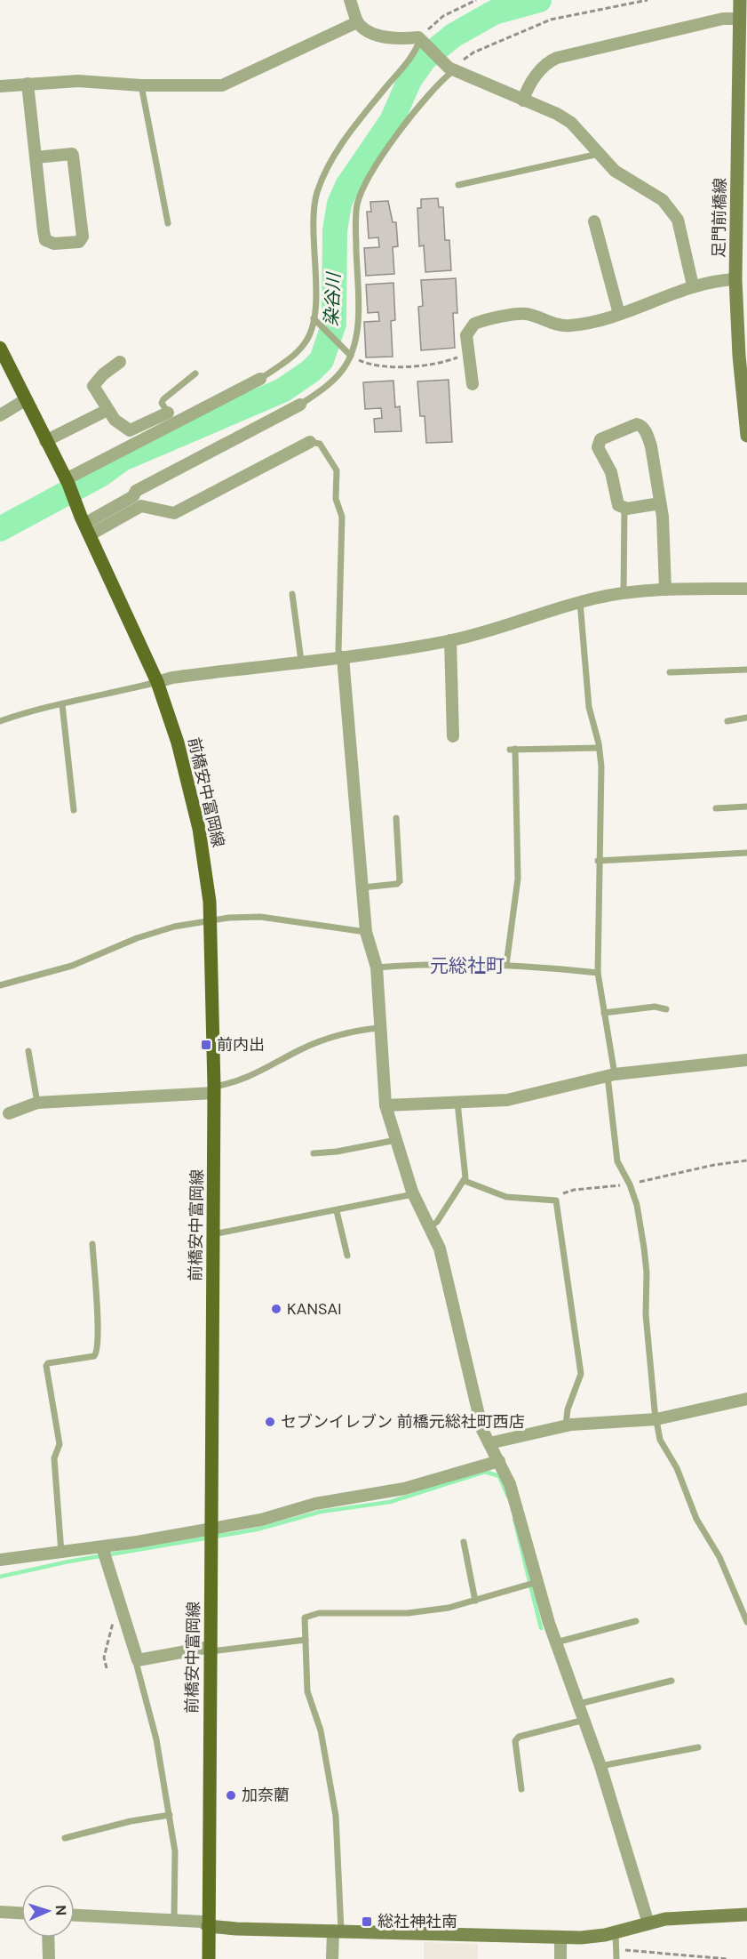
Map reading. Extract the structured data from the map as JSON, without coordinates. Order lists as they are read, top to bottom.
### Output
{
  "streets": {
    "main road": ["前橋安中富岡線"],
    "street": ["足門前橋線"]
  },
  "districts": ["元総社町"],
  "water": ["染谷川"],
  "places": {
    "transit": ["前内出", "総社神社南"],
    "other": ["KANSAI", "セブンイレブン 前橋元総社町西店", "加奈藺"]
  },
  "north": "right"
}
